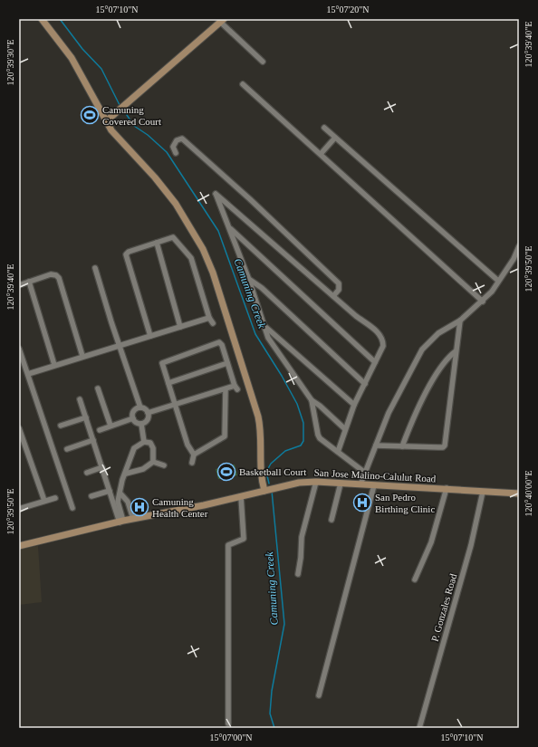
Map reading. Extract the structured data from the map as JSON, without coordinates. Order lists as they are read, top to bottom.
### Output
{
  "streets": {
    "street": ["San Jose Malino-Calulut Road", "P. Gonzales Road"]
  },
  "crossings": [
    ["San Jose Malino-Calulut Road", "P. Gonzales Road"]
  ],
  "water": ["Camuning Creek"],
  "places": {
    "sports": ["Camuning Covered Court", "Basketball Court"],
    "hospital": ["San Pedro Birthing Clinic", "Camuning Health Center"]
  },
  "coordinates": [
    "15°07'10\"N",
    "15°07'20\"N",
    "120°39'40\"E",
    "120°39'30\"E",
    "120°39'50\"E",
    "120°40'00\"E",
    "15°07'00\"N"
  ]
}
